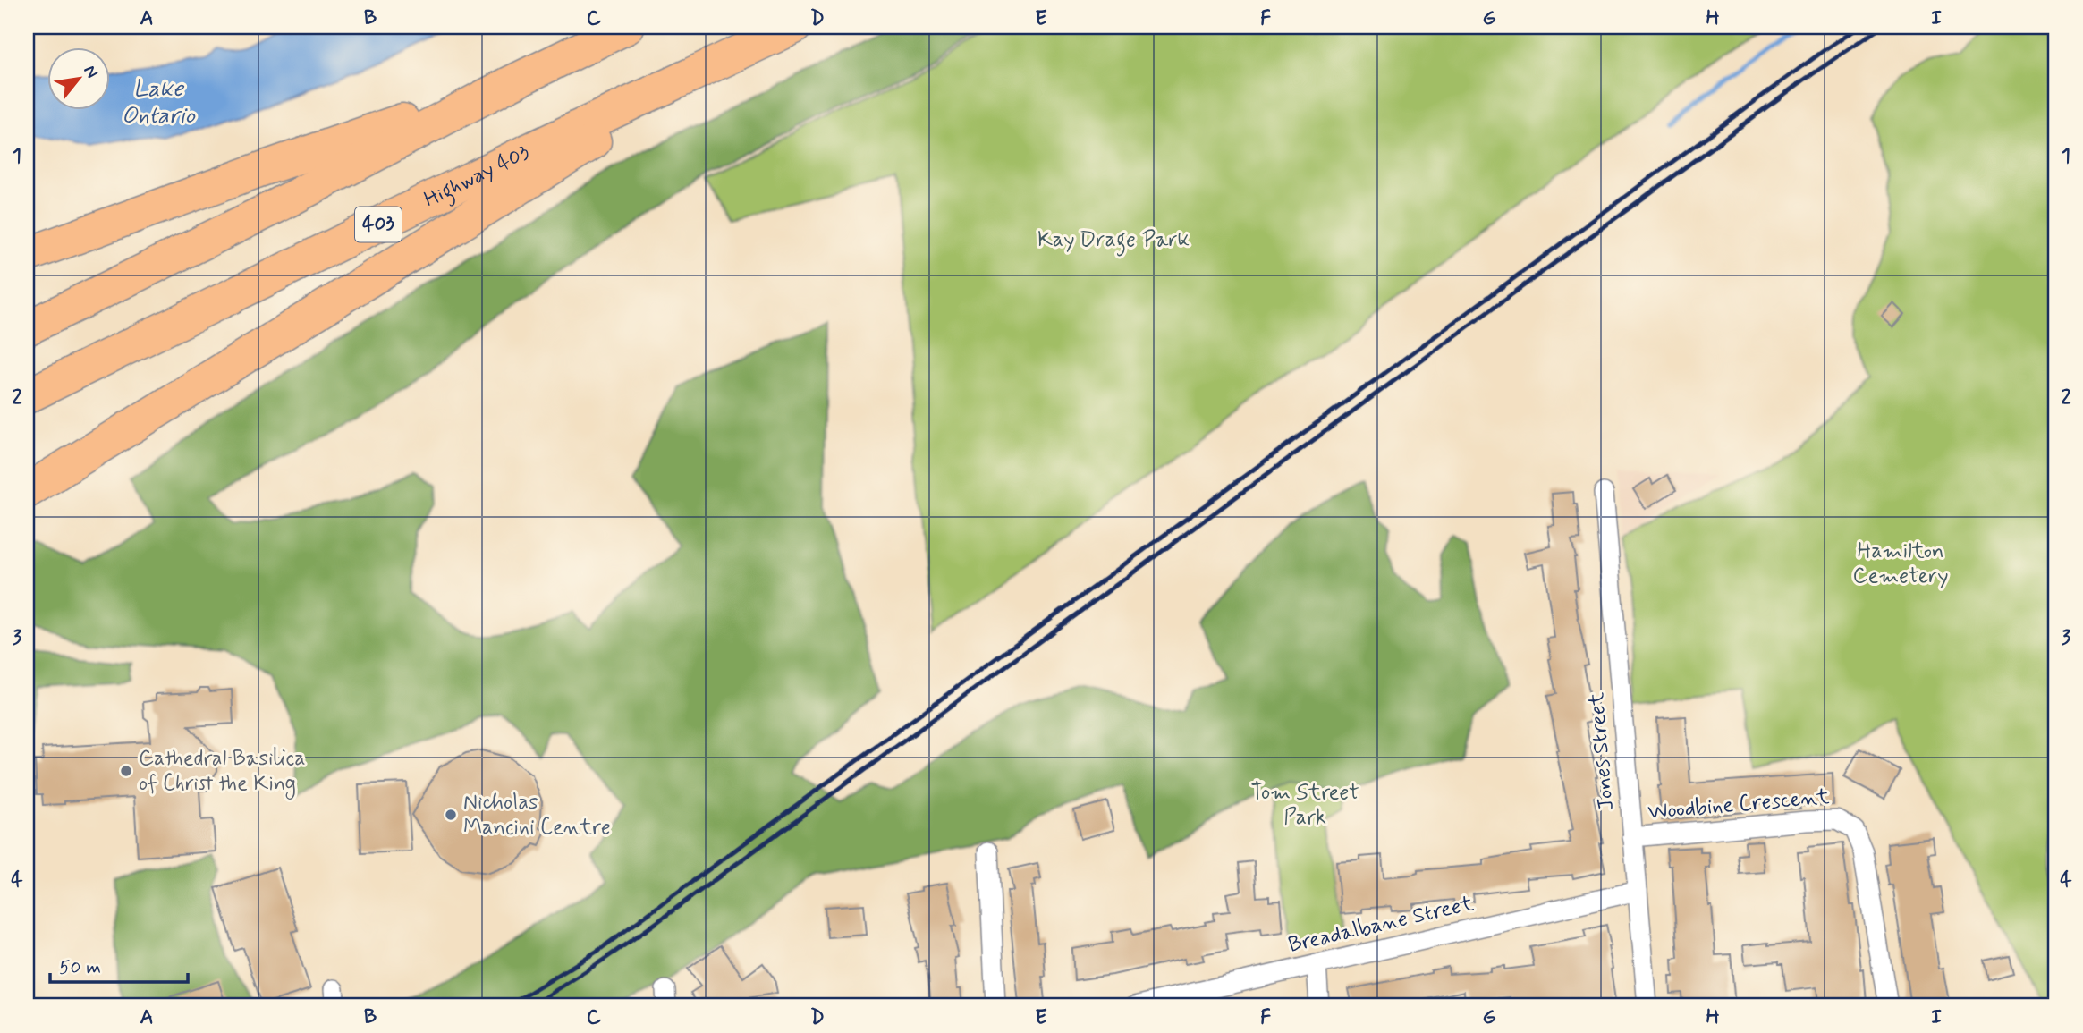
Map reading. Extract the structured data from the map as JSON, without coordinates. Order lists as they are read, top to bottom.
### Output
{
  "streets": {
    "highway": ["Highway 403", "403"],
    "street": ["Jones Street", "Woodbine Crescent", "Breadalbane Street"]
  },
  "crossings": [
    ["Jones Street", "Woodbine Crescent"],
    ["Jones Street", "Breadalbane Street"]
  ],
  "water": ["Lake Ontario"],
  "parks": ["Kay Drage Park", "Hamilton Cemetery", "Tom Street Park"],
  "places": ["Cathedral Basilica of Christ the King", "Nicholas Mancini Centre"],
  "scale_bar": "50 m",
  "north": "top right",
  "grid": {
    "columns": [
      "A",
      "B",
      "C",
      "D",
      "E",
      "F",
      "G",
      "H",
      "I"
    ],
    "rows": [
      "1",
      "2",
      "3",
      "4"
    ]
  }
}
